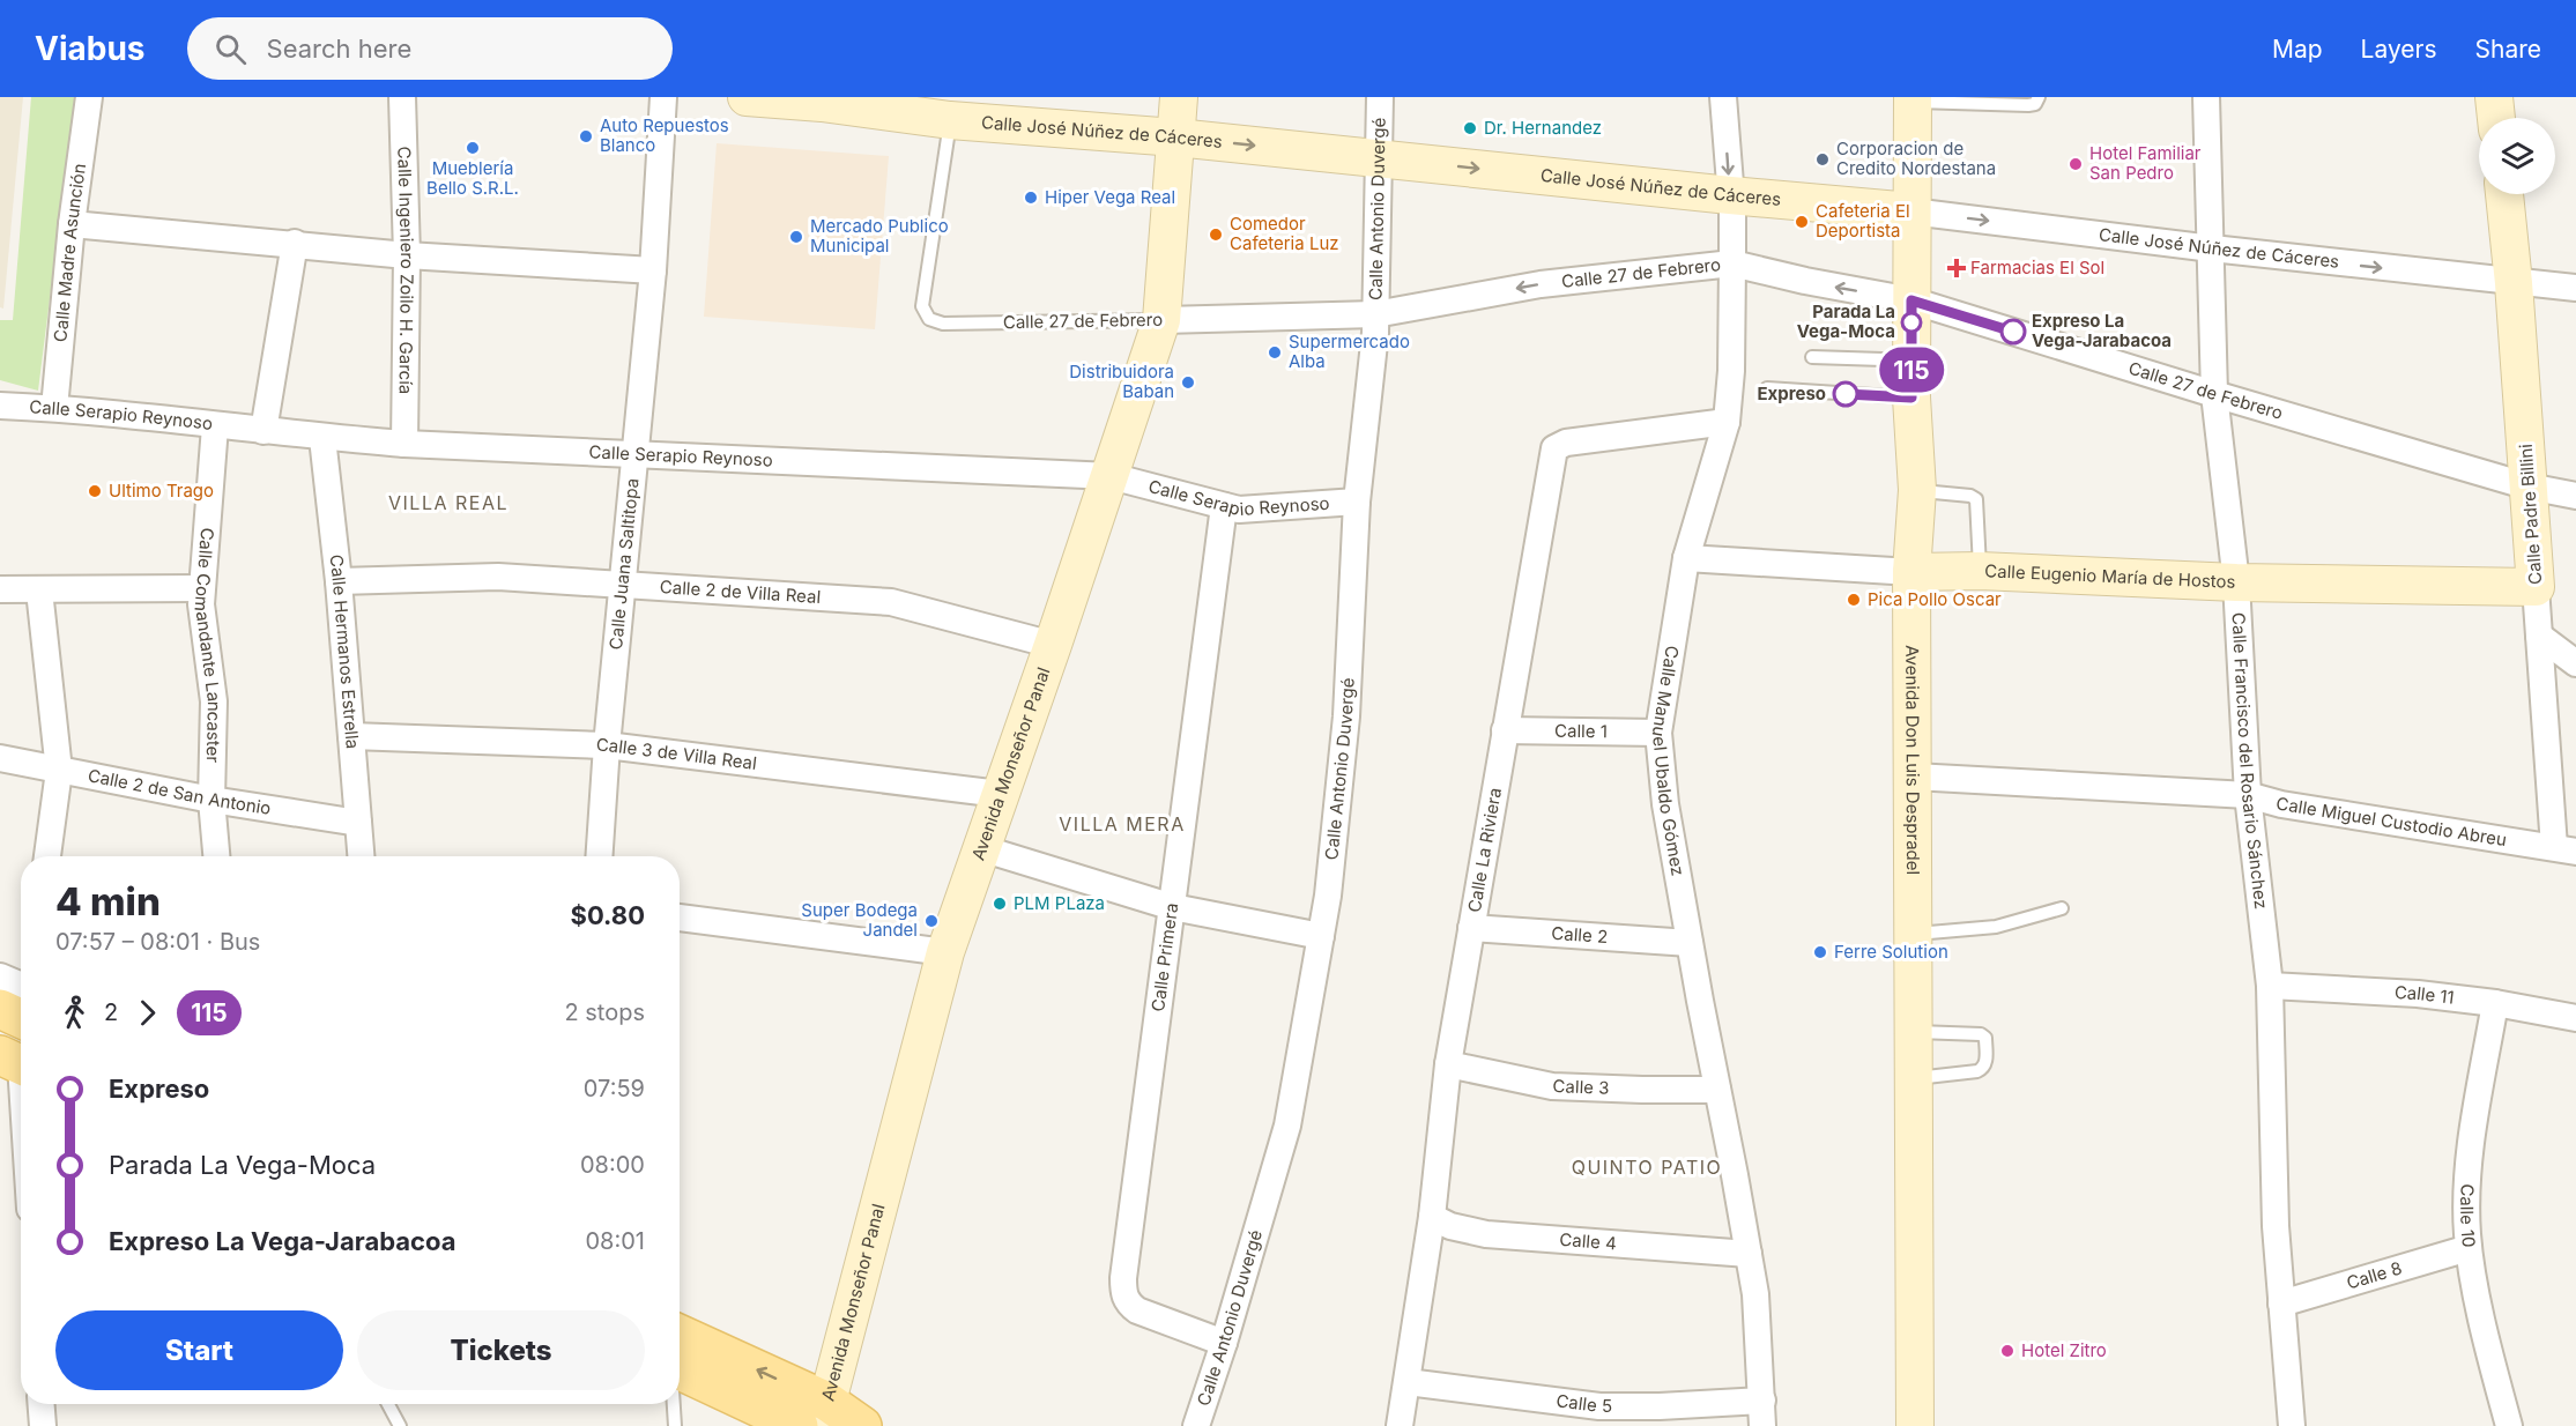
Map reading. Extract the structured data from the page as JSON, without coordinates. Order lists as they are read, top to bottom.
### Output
{
  "streets": {
    "main road": [
      "Calle José Núñez de Cáceres",
      "Calle Padre Billini",
      "Calle Eugenio María de Hostos",
      "Avenida Don Luis Despradel",
      "Avenida Monseñor Panal"
    ],
    "street": [
      "Calle Antonio Duvergé",
      "Calle Madre Asunción",
      "Calle Ingeniero Zoilo H. García",
      "Calle 27 de Febrero",
      "Calle Serapio Reynoso",
      "Calle Juana Saltitopa",
      "Calle 2 de Villa Real",
      "Calle Comandante Lancaster",
      "Calle Hermanos Estrella",
      "Calle 1",
      "Calle 3 de Villa Real",
      "Calle Manuel Ubaldo Gómez",
      "Calle Francisco del Rosario Sánchez",
      "Calle 2 de San Antonio",
      "Calle Miguel Custodio Abreu",
      "Calle La Riviera",
      "Calle 2",
      "Calle Primera",
      "Calle 11",
      "Calle 3",
      "Calle 10",
      "Calle 4",
      "Calle 8",
      "Calle 5"
    ]
  },
  "crossings": [
    ["Calle José Núñez de Cáceres", "Calle Antonio Duvergé"],
    ["Calle José Núñez de Cáceres", "Calle 27 de Febrero"],
    ["Calle José Núñez de Cáceres", "Calle Padre Billini"],
    ["Calle José Núñez de Cáceres", "Calle Manuel Ubaldo Gómez"],
    ["Calle José Núñez de Cáceres", "Avenida Don Luis Despradel"],
    ["Calle José Núñez de Cáceres", "Calle Francisco del Rosario Sánchez"],
    ["Calle José Núñez de Cáceres", "Avenida Monseñor Panal"],
    ["Calle Antonio Duvergé", "Calle 27 de Febrero"],
    ["Calle Antonio Duvergé", "Calle Serapio Reynoso"],
    ["Calle Antonio Duvergé", "Calle Primera"],
    ["Calle Madre Asunción", "Calle Serapio Reynoso"],
    ["Calle Ingeniero Zoilo H. García", "Calle Serapio Reynoso"],
    ["Calle 27 de Febrero", "Calle Padre Billini"],
    ["Calle 27 de Febrero", "Calle Manuel Ubaldo Gómez"],
    ["Calle 27 de Febrero", "Avenida Don Luis Despradel"],
    ["Calle 27 de Febrero", "Calle Francisco del Rosario Sánchez"],
    ["Calle 27 de Febrero", "Avenida Monseñor Panal"],
    ["Calle Serapio Reynoso", "Calle Juana Saltitopa"],
    ["Calle Serapio Reynoso", "Calle Comandante Lancaster"],
    ["Calle Serapio Reynoso", "Calle Hermanos Estrella"],
    ["Calle Serapio Reynoso", "Avenida Monseñor Panal"],
    ["Calle Serapio Reynoso", "Calle Primera"],
    ["Calle Padre Billini", "Calle Eugenio María de Hostos"],
    ["Calle Padre Billini", "Calle Miguel Custodio Abreu"],
    ["Calle Juana Saltitopa", "Calle 2 de Villa Real"],
    ["Calle Juana Saltitopa", "Calle 3 de Villa Real"],
    ["Calle Eugenio María de Hostos", "Calle Manuel Ubaldo Gómez"],
    ["Calle Eugenio María de Hostos", "Avenida Don Luis Despradel"],
    ["Calle Eugenio María de Hostos", "Calle Francisco del Rosario Sánchez"],
    ["Calle 2 de Villa Real", "Calle Hermanos Estrella"],
    ["Calle 2 de Villa Real", "Avenida Monseñor Panal"],
    ["Calle Comandante Lancaster", "Calle 2 de San Antonio"],
    ["Calle Hermanos Estrella", "Calle 3 de Villa Real"],
    ["Calle Hermanos Estrella", "Calle 2 de San Antonio"],
    ["Calle 1", "Calle Manuel Ubaldo Gómez"],
    ["Calle 1", "Calle La Riviera"],
    ["Calle 3 de Villa Real", "Avenida Monseñor Panal"],
    ["Calle Manuel Ubaldo Gómez", "Calle La Riviera"],
    ["Calle Manuel Ubaldo Gómez", "Calle 2"],
    ["Calle Manuel Ubaldo Gómez", "Calle 3"],
    ["Calle Manuel Ubaldo Gómez", "Calle 4"],
    ["Calle Manuel Ubaldo Gómez", "Calle 5"],
    ["Avenida Don Luis Despradel", "Calle Miguel Custodio Abreu"],
    ["Calle Francisco del Rosario Sánchez", "Calle Miguel Custodio Abreu"],
    ["Calle Francisco del Rosario Sánchez", "Calle 11"],
    ["Calle Francisco del Rosario Sánchez", "Calle 8"],
    ["Calle La Riviera", "Calle 2"],
    ["Calle La Riviera", "Calle 3"],
    ["Calle La Riviera", "Calle 4"],
    ["Calle La Riviera", "Calle 5"],
    ["Calle 11", "Calle 10"],
    ["Calle 10", "Calle 8"]
  ],
  "one_way": ["Calle José Núñez de Cáceres"],
  "districts": ["VILLA REAL", "VILLA MERA", "QUINTO PATIO"],
  "places": {
    "other": [
      "Dr. Hernandez",
      "Auto Repuestos Blanco",
      "Mueblería Bello S.R.L.",
      "Corporacion de Credito Nordestana",
      "Hotel Familiar San Pedro",
      "Hiper Vega Real",
      "Cafeteria El Deportista",
      "Comedor Cafeteria Luz",
      "Mercado Publico Municipal",
      "Parada La Vega-Moca",
      "Expreso La Vega-Jarabacoa",
      "Supermercado Alba",
      "Distribuidora Baban",
      "Expreso",
      "Ultimo Trago",
      "Pica Pollo Oscar",
      "PLM PLaza",
      "Super Bodega Jandel",
      "Ferre Solution",
      "Hotel Zitro"
    ],
    "health": ["Farmacias El Sol"]
  },
  "lines": ["bus line 115"],
  "page": {
    "header": "Viabus",
    "search": "Search here",
    "nav": ["Map", "Layers", "Share"],
    "on_map": "115",
    "heading": ["4 min", "07:57 – 08:01 · Bus", "$0.80"],
    "legs": ["2", "115", "2 stops"],
    "list": [
      {
        "name": "Expreso",
        "value": "07:59"
      },
      {
        "name": "Parada La Vega-Moca",
        "value": "08:00"
      },
      {
        "name": "Expreso La Vega-Jarabacoa",
        "value": "08:01"
      }
    ],
    "buttons": ["Start", "Tickets"]
  }
}
